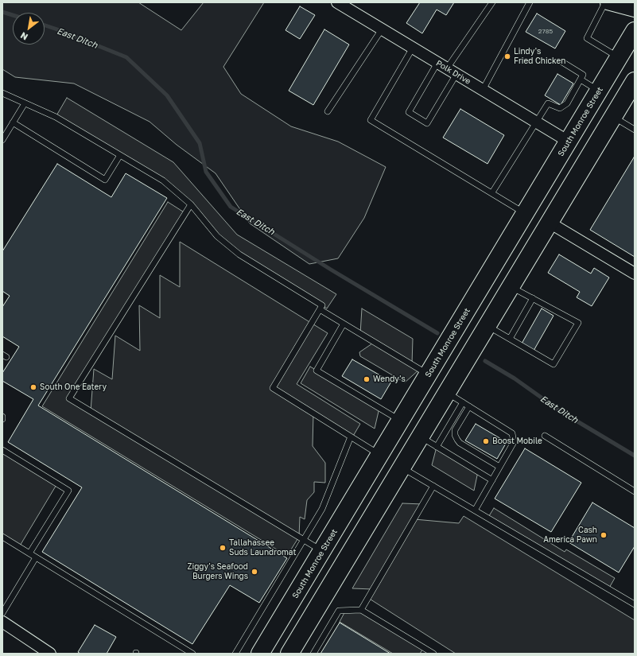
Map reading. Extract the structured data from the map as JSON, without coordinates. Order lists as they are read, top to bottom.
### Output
{
  "streets": {
    "main road": ["South Monroe Street"],
    "street": ["Polk Drive"]
  },
  "crossings": [
    ["Polk Drive", "South Monroe Street"]
  ],
  "water": ["East Ditch"],
  "places": [
    "Lindy's Fried Chicken",
    "Wendy's",
    "South One Eatery",
    "Boost Mobile",
    "Cash America Pawn",
    "Tallahassee Suds Laundromat",
    "Ziggy's Seafood Burgers Wings"
  ],
  "house_numbers": ["2785"],
  "north": "bottom left"
}
